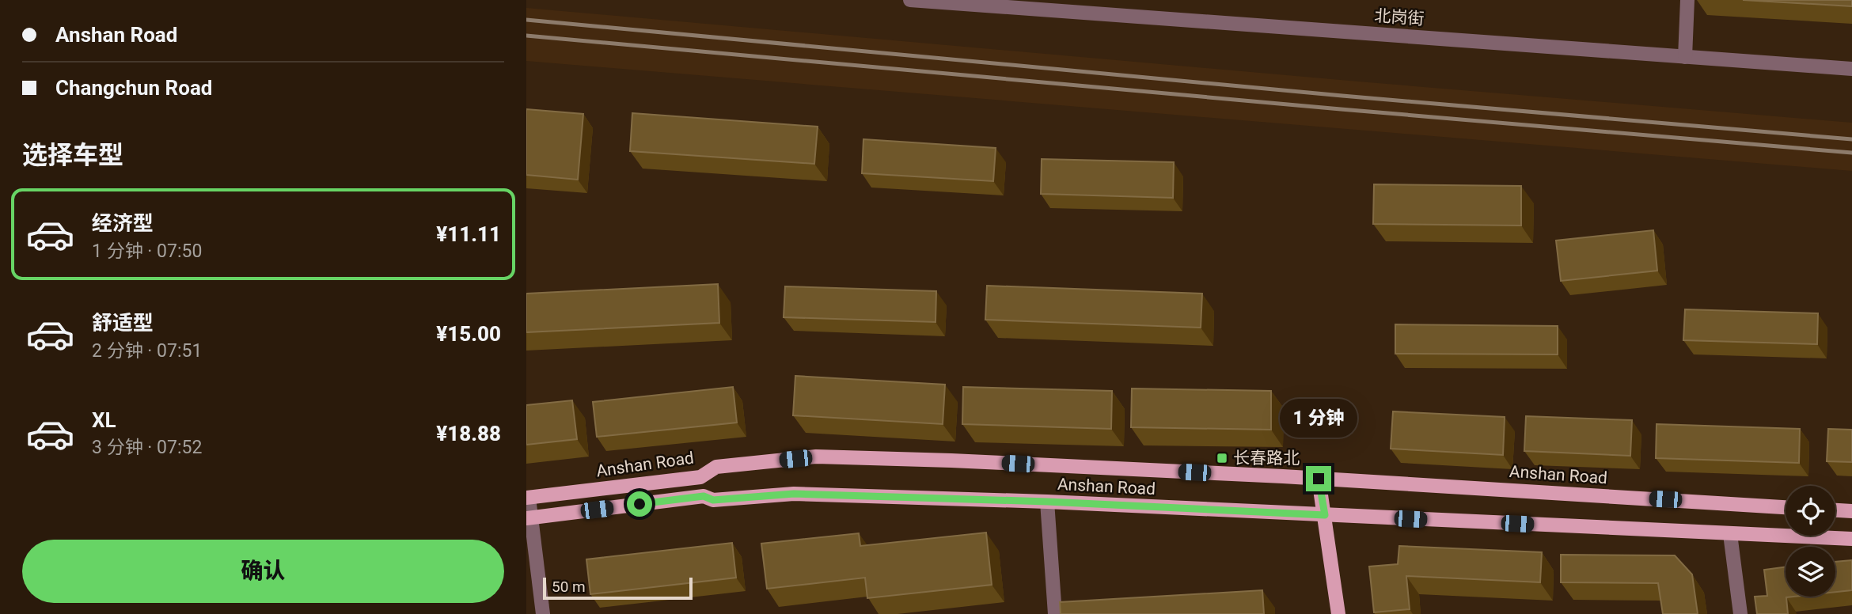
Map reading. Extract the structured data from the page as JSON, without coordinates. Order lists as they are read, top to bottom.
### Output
{
  "streets": {
    "main road": ["Anshan Road"],
    "street": ["北岗街"]
  },
  "places": {
    "transit": ["长春路北"]
  },
  "scale_bar": "50 m",
  "page": {
    "banner": ["Anshan Road", "Changchun Road"],
    "heading": "选择车型",
    "list": [
      {
        "name": "经济型",
        "note": "1 分钟 · 07:50",
        "value": "¥11.11"
      },
      {
        "name": "舒适型",
        "note": "2 分钟 · 07:51",
        "value": "¥15.00"
      },
      {
        "name": "XL",
        "note": "3 分钟 · 07:52",
        "value": "¥18.88"
      }
    ],
    "bubble": "1 分钟",
    "buttons": "确认",
    "scale": "50 m"
  }
}
